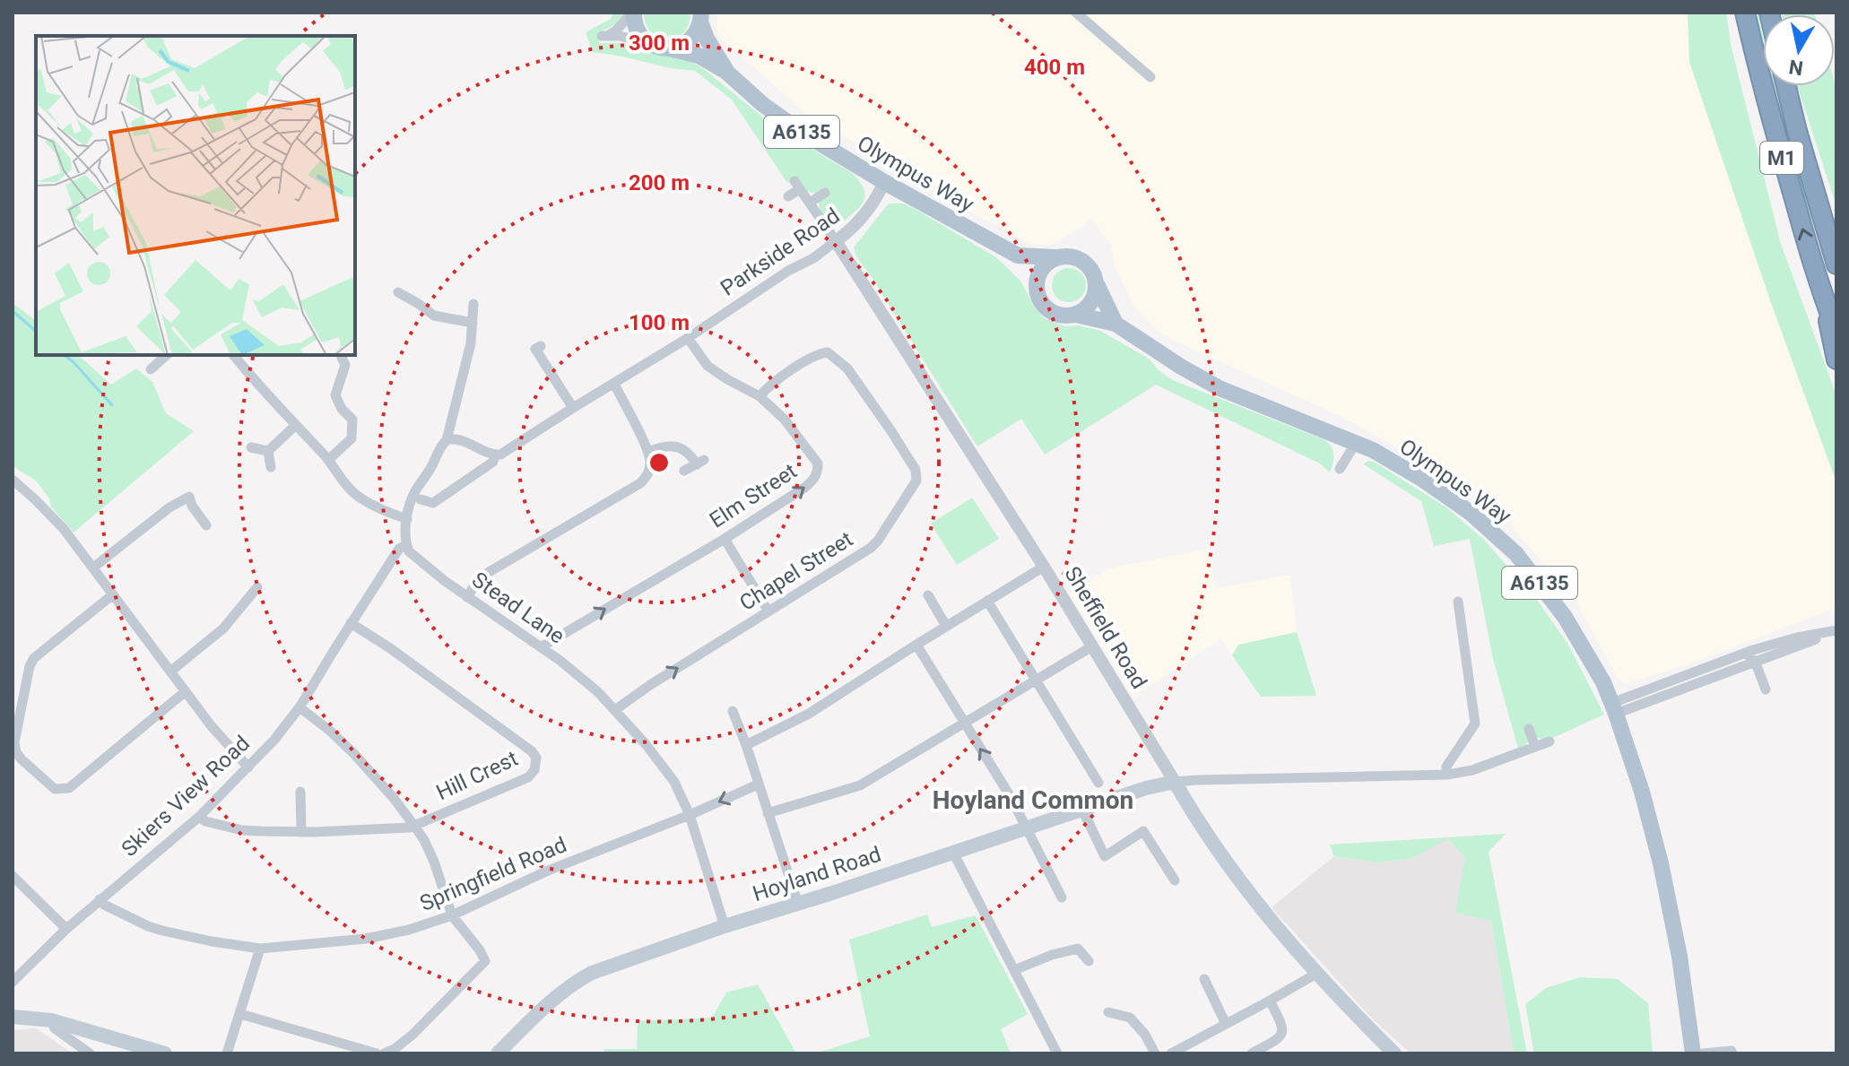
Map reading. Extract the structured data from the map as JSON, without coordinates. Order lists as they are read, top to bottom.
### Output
{
  "streets": {
    "highway": ["M1"],
    "main road": [
      "A6135",
      "Olympus Way",
      "Sheffield Road",
      "Hoyland Road"
    ],
    "street": [
      "Parkside Road",
      "Elm Street",
      "Chapel Street",
      "Stead Lane",
      "Hill Crest",
      "Skiers View Road",
      "Springfield Road"
    ]
  },
  "crossings": [
    ["Olympus Way", "Parkside Road"],
    ["Parkside Road", "Elm Street"],
    ["Parkside Road", "Sheffield Road"],
    ["Elm Street", "Chapel Street"],
    ["Elm Street", "Stead Lane"],
    ["Chapel Street", "Stead Lane"],
    ["Stead Lane", "Skiers View Road"],
    ["Stead Lane", "Springfield Road"],
    ["Stead Lane", "Hoyland Road"],
    ["Sheffield Road", "Hoyland Road"],
    ["Hill Crest", "Skiers View Road"],
    ["Skiers View Road", "Springfield Road"]
  ],
  "districts": ["Hoyland Common"],
  "north": "bottom",
  "rings": [
    "300 m",
    "400 m",
    "200 m",
    "100 m"
  ]
}
